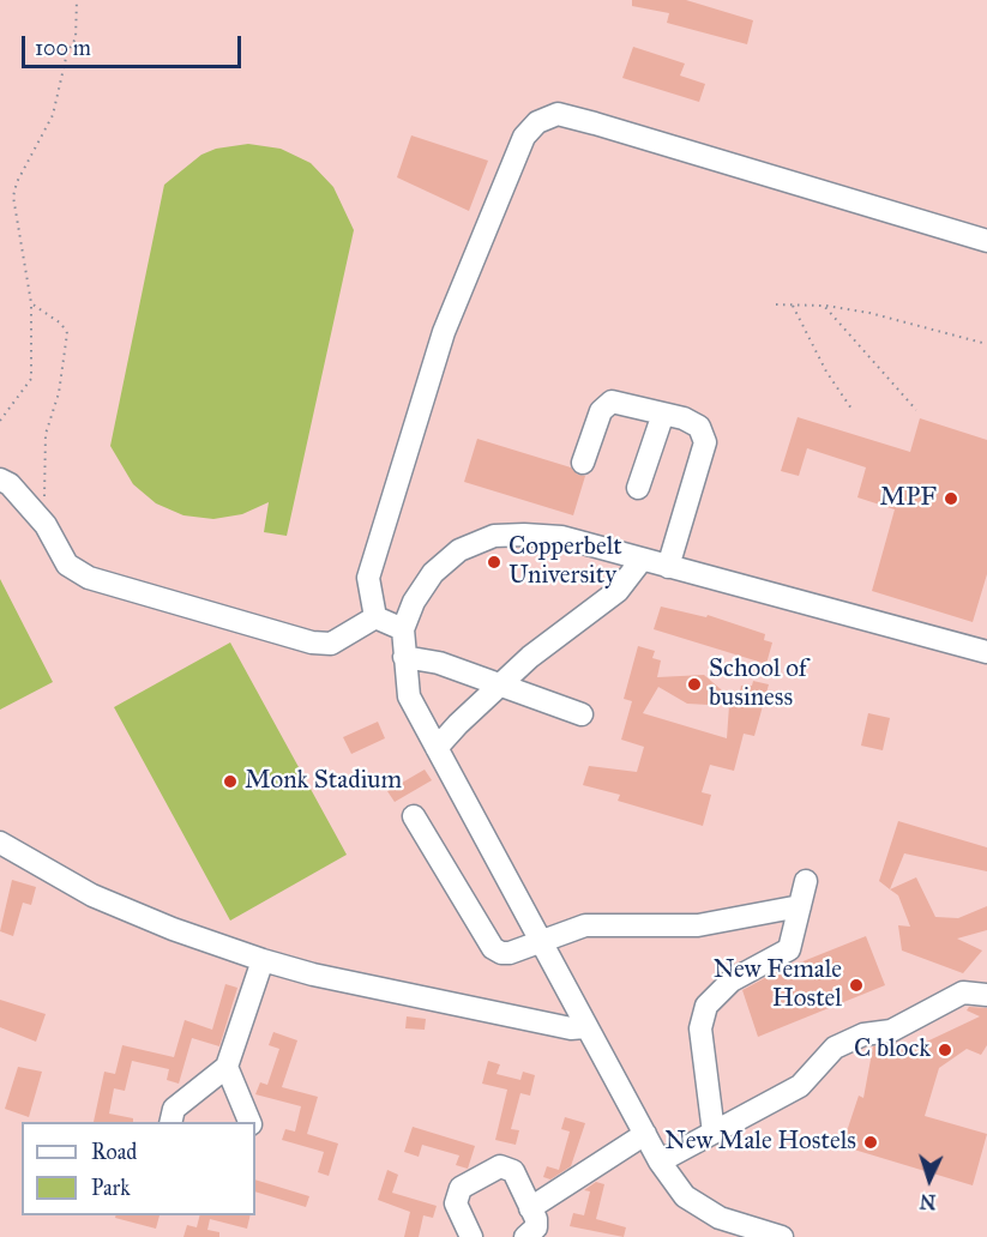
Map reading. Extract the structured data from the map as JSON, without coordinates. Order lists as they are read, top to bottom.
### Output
{
  "places": [
    "MPF",
    "Copperbelt University",
    "School of business",
    "Monk Stadium",
    "New Female Hostel",
    "C block",
    "New Male Hostels"
  ],
  "legend": ["Road", "Park"],
  "scale_bar": "100 m",
  "north": "bottom"
}
